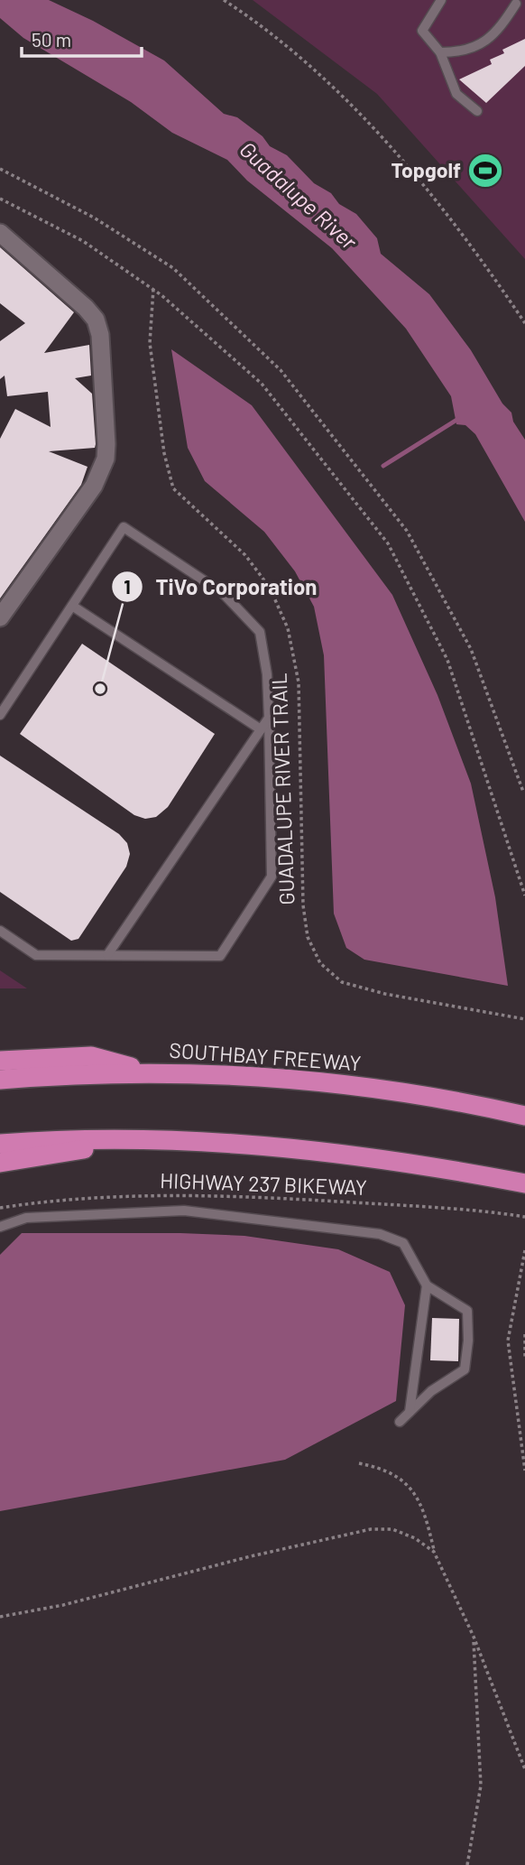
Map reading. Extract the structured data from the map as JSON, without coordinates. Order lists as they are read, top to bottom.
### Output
{
  "streets": {
    "highway": ["SOUTHBAY FREEWAY"],
    "path": ["GUADALUPE RIVER TRAIL", "HIGHWAY 237 BIKEWAY"]
  },
  "water": ["Guadalupe River"],
  "places": {
    "sports": ["Topgolf"],
    "other": ["TiVo Corporation"]
  },
  "scale_bar": "50 m"
}
